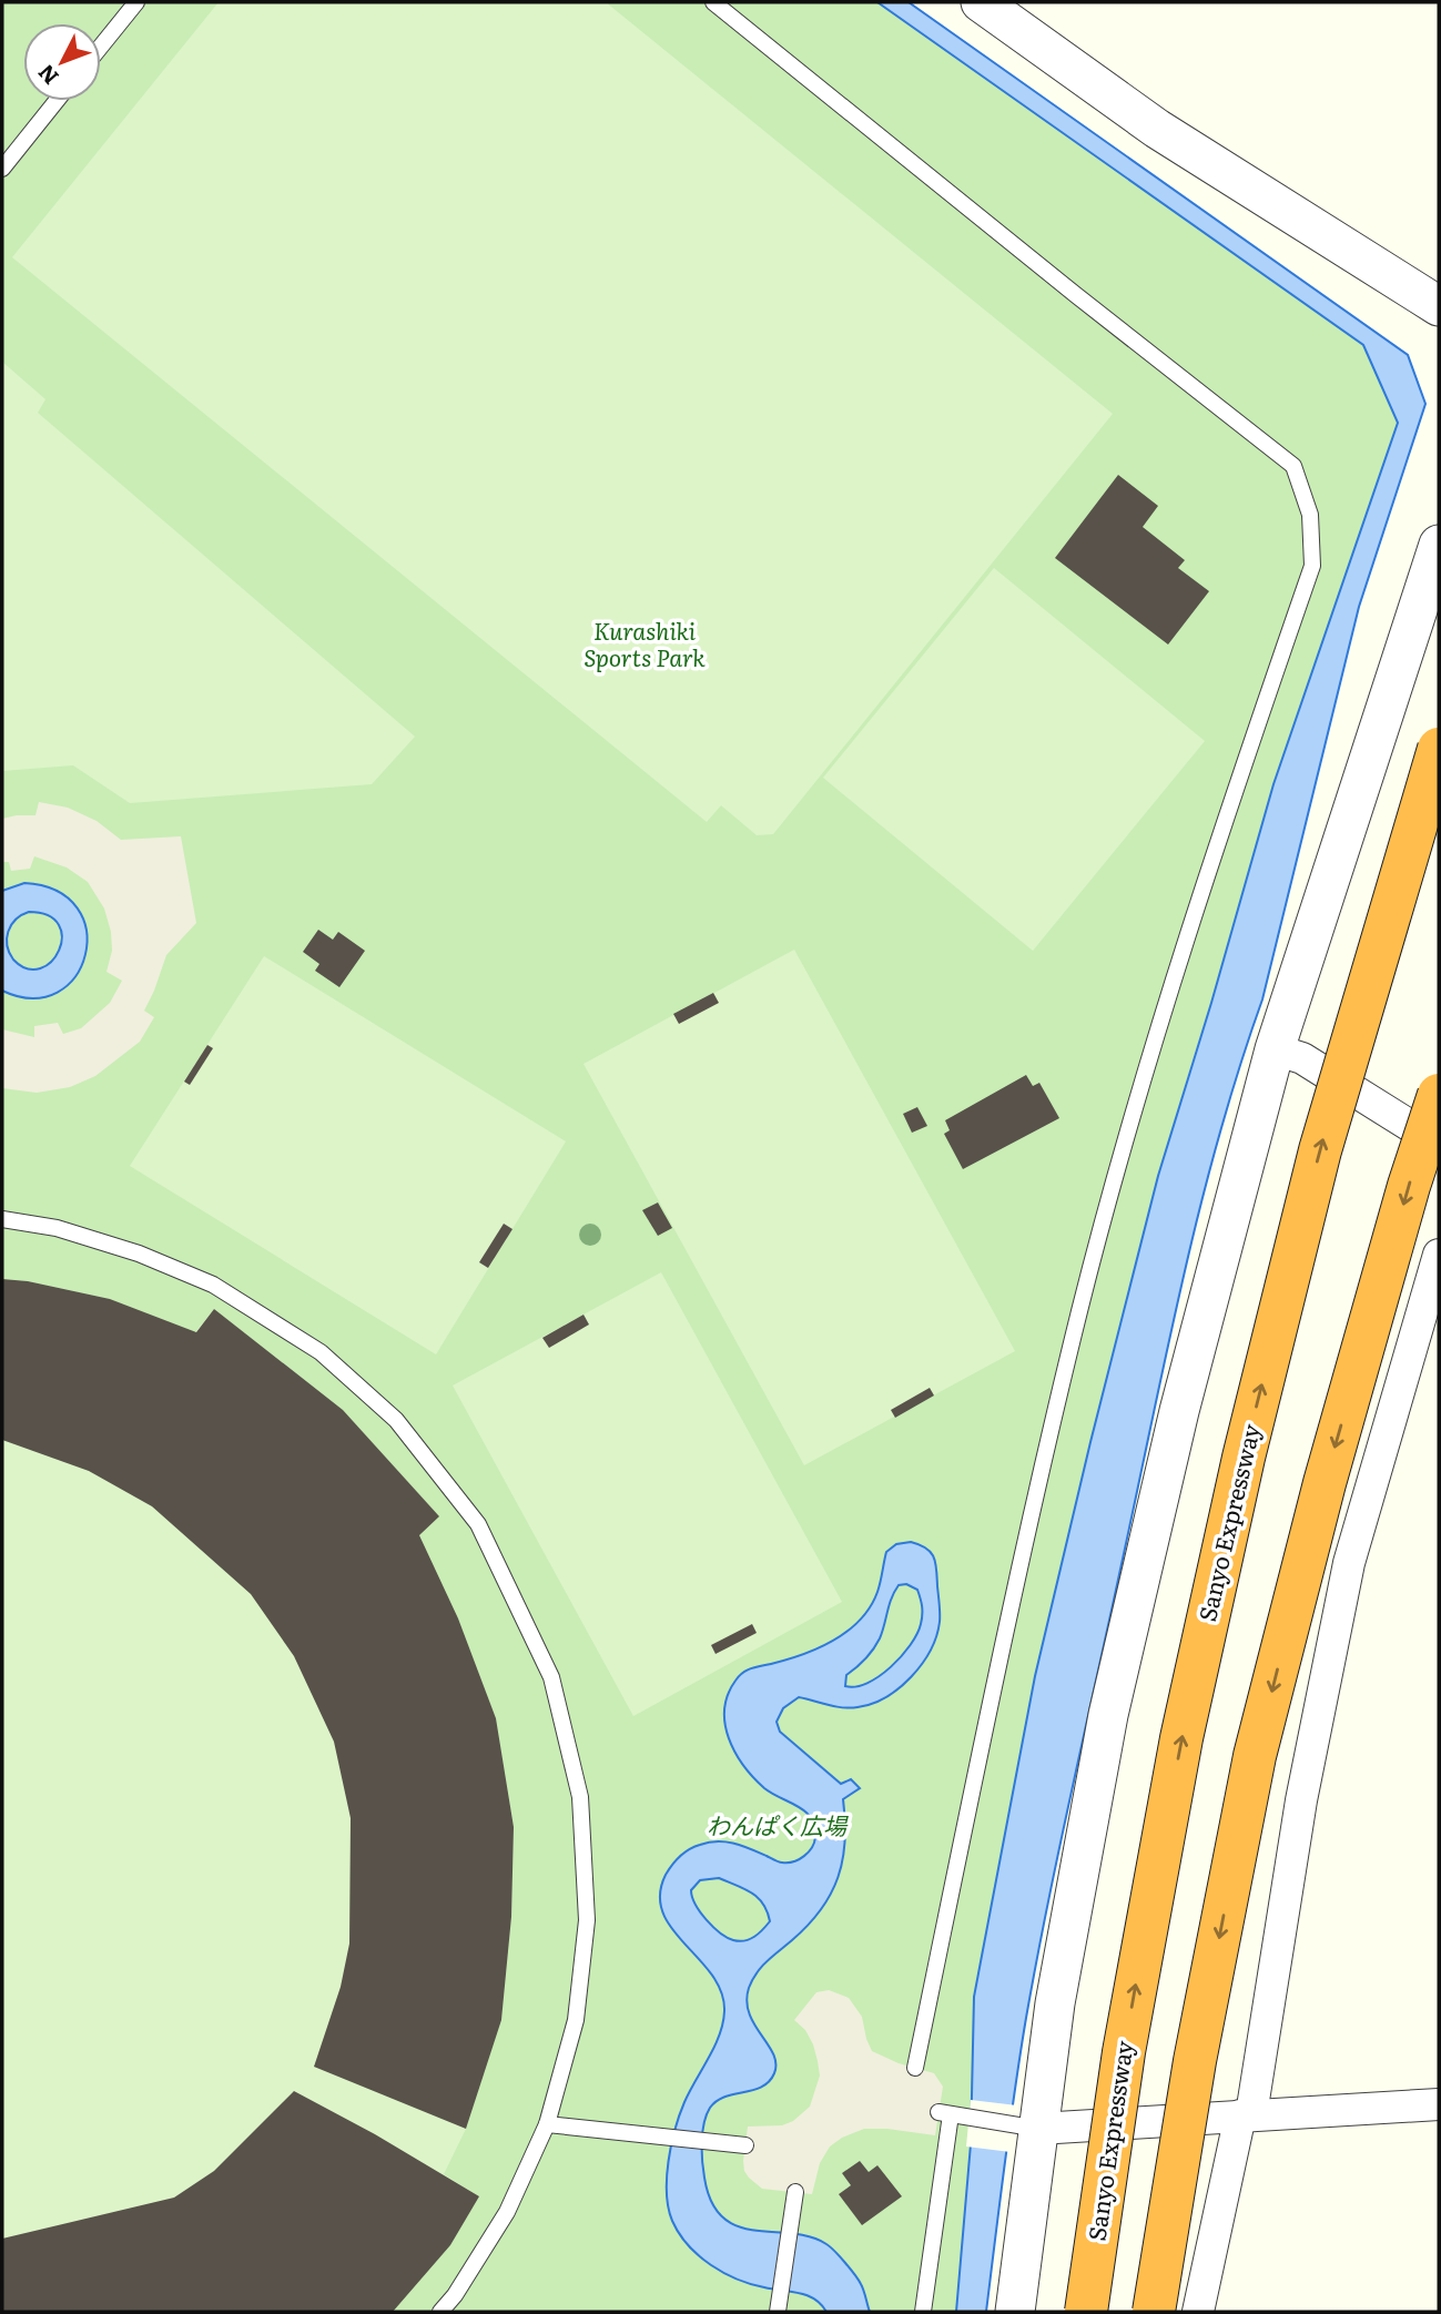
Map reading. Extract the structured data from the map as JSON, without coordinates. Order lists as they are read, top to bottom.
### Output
{
  "streets": {
    "highway": ["Sanyo Expressway"]
  },
  "parks": ["Kurashiki Sports Park", "わんぱく広場"],
  "north": "bottom left"
}
